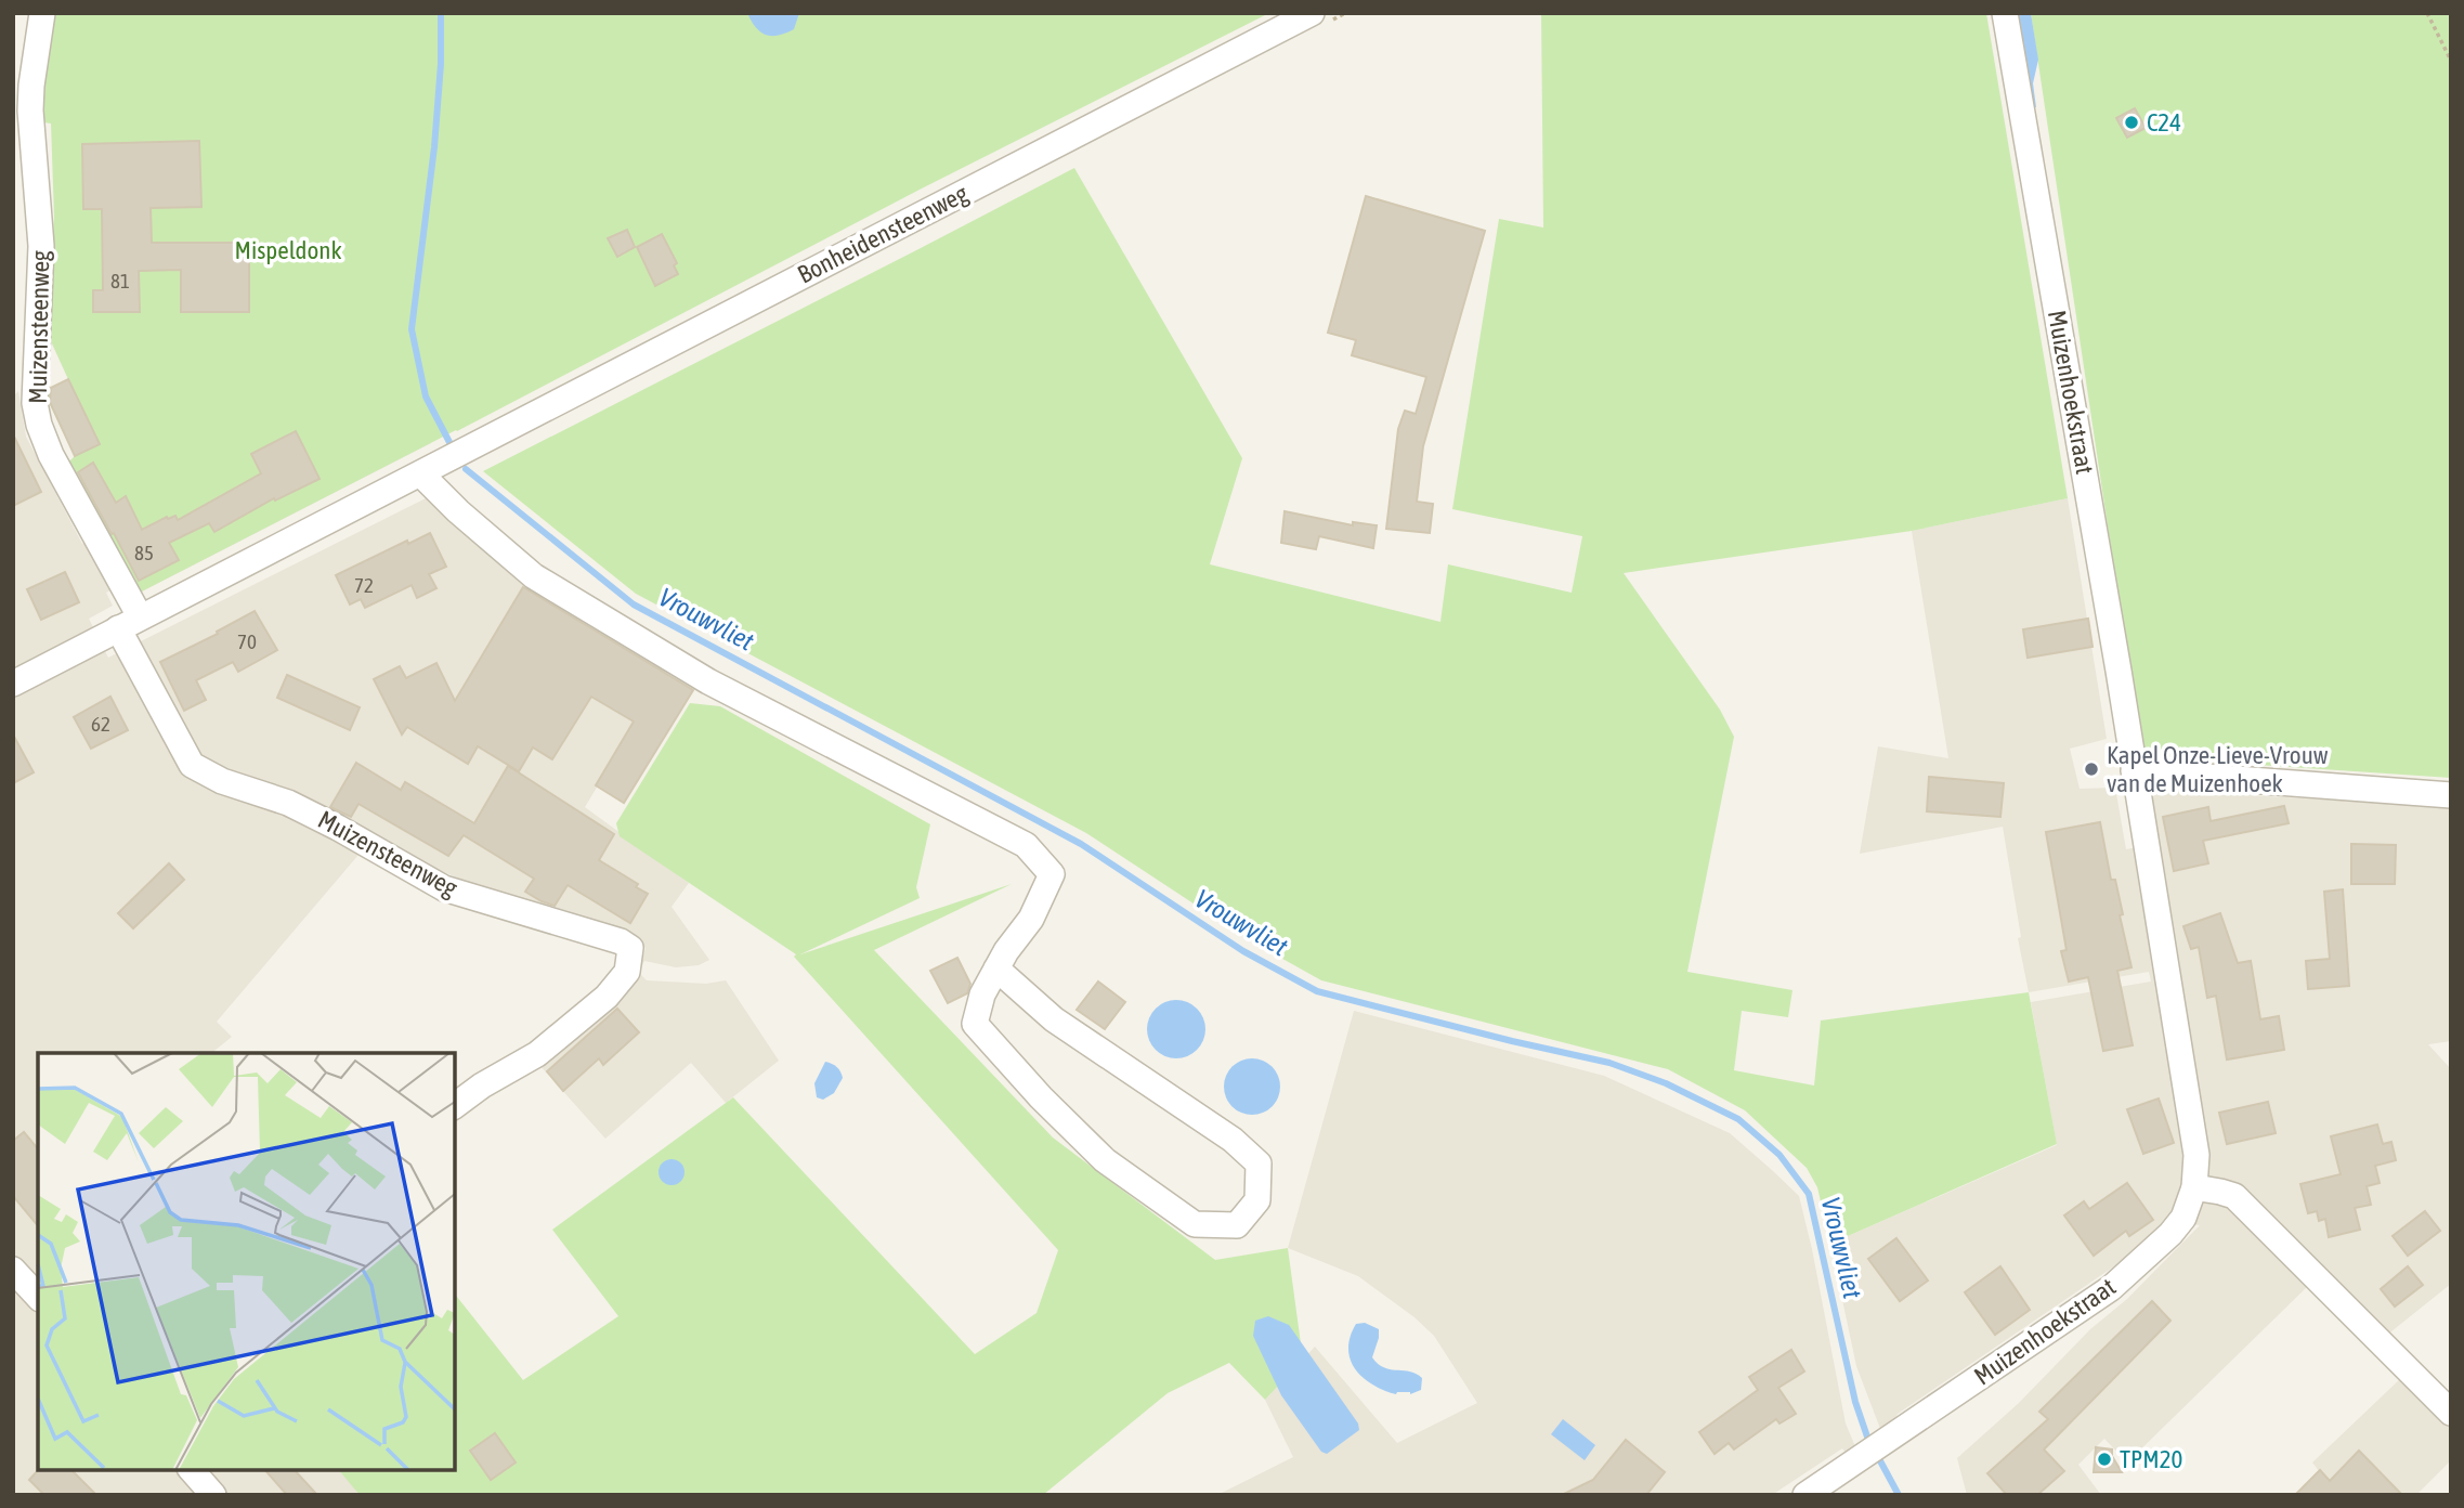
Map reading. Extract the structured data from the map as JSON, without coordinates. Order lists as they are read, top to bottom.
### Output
{
  "streets": {
    "street": ["Bonheidensteenweg", "Muizensteenweg", "Muizenhoekstraat"]
  },
  "water": ["Vrouwvliet"],
  "parks": ["Mispeldonk"],
  "places": ["C24", "Kapel Onze-Lieve-Vrouw van de Muizenhoek", "TPM20"],
  "house_numbers": [
    "81",
    "85",
    "72",
    "70",
    "62"
  ]
}
